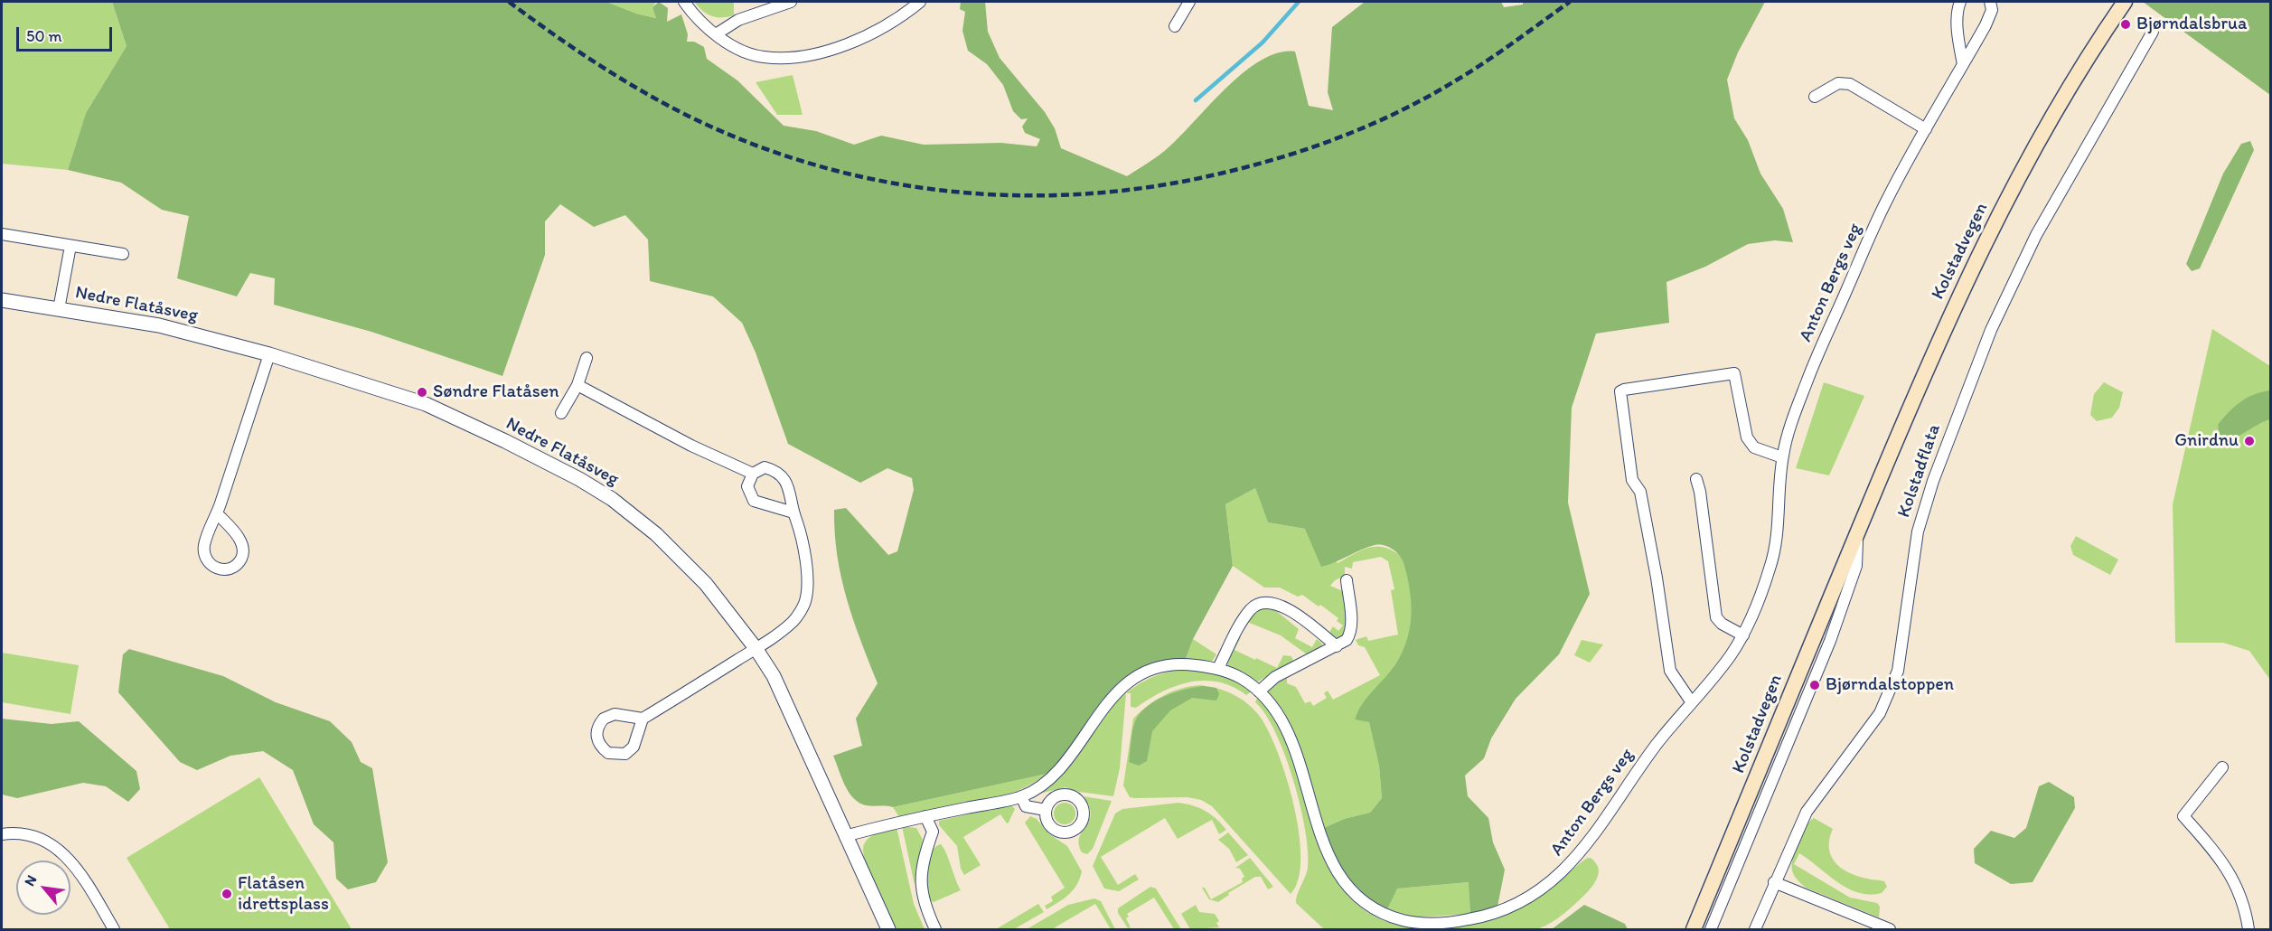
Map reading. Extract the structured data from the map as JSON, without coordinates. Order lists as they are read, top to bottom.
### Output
{
  "streets": {
    "main road": ["Kolstadvegen"],
    "street": ["Anton Bergs veg", "Nedre Flatåsveg", "Kolstadflata"]
  },
  "places": [
    "Bjørndalsbrua",
    "Søndre Flatåsen",
    "Gnirdnu",
    "Bjørndalstoppen",
    "Flatåsen idrettsplass"
  ],
  "scale_bar": "50 m",
  "north": "top left"
}
